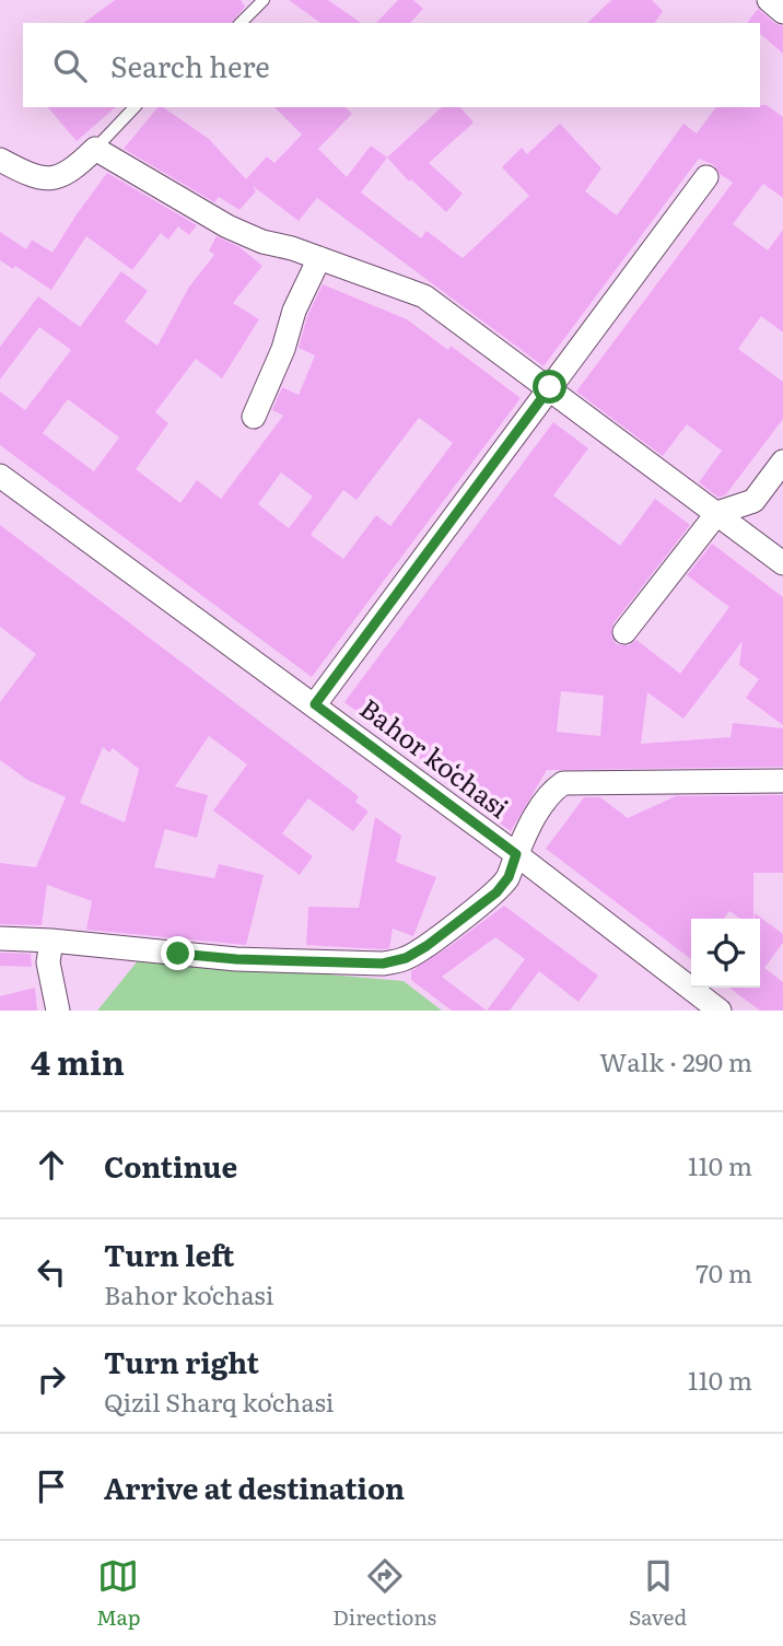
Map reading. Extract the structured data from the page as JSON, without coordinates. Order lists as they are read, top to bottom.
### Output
{
  "streets": {
    "street": ["Bahor koʻchasi"]
  },
  "page": {
    "search": "Search here",
    "heading": ["4 min", "Walk · 290 m"],
    "list": [
      ["Continue", "110 m"],
      ["Turn left", "Bahor koʻchasi", "70 m"],
      ["Turn right", "Qizil Sharq koʻchasi", "110 m"],
      "Arrive at destination"
    ],
    "nav": ["Map", "Directions", "Saved"]
  }
}
